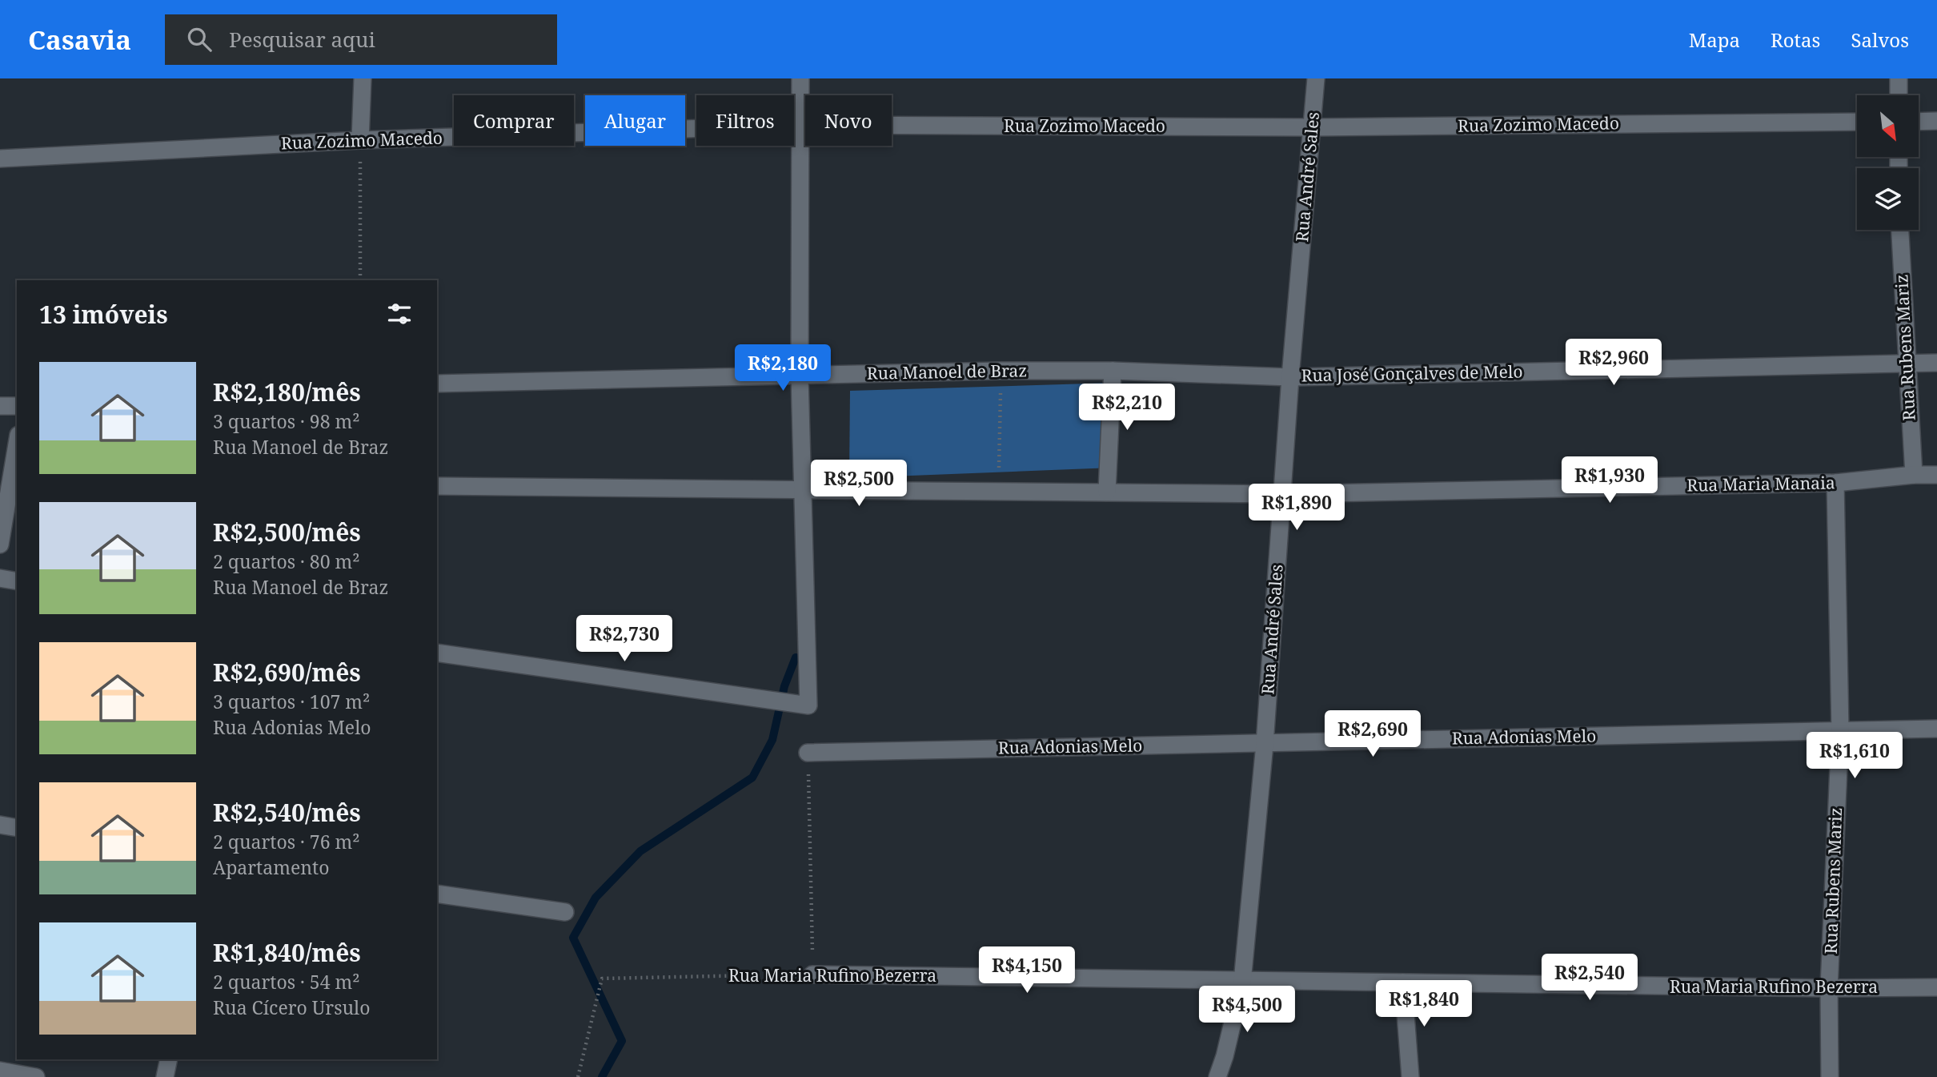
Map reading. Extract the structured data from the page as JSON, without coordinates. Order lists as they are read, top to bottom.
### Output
{
  "streets": {
    "street": [
      "Rua Zozimo Macedo",
      "Rua André Sales",
      "Rua Rubens Mariz",
      "Rua Manoel de Braz",
      "Rua José Gonçalves de Melo",
      "Rua Maria Manaia",
      "Rua Adonias Melo",
      "Rua Maria Rufino Bezerra"
    ]
  },
  "crossings": [
    ["Rua Zozimo Macedo", "Rua André Sales"],
    ["Rua André Sales", "Rua Manoel de Braz"],
    ["Rua André Sales", "Rua José Gonçalves de Melo"],
    ["Rua André Sales", "Rua Maria Manaia"],
    ["Rua André Sales", "Rua Adonias Melo"],
    ["Rua André Sales", "Rua Maria Rufino Bezerra"],
    ["Rua Rubens Mariz", "Rua José Gonçalves de Melo"],
    ["Rua Rubens Mariz", "Rua Maria Manaia"],
    ["Rua Rubens Mariz", "Rua Adonias Melo"],
    ["Rua Rubens Mariz", "Rua Maria Rufino Bezerra"],
    ["Rua Manoel de Braz", "Rua José Gonçalves de Melo"]
  ],
  "north": "bottom right",
  "page": {
    "header": "Casavia",
    "search": "Pesquisar aqui",
    "nav": ["Mapa", "Rotas", "Salvos"],
    "chip": [
      "Comprar",
      "Alugar",
      "Filtros",
      "Novo"
    ],
    "heading": "13 imóveis",
    "price": [
      "R$2,960",
      "R$2,180",
      "R$2,210",
      "R$1,930",
      "R$2,500",
      "R$1,890",
      "R$2,730",
      "R$2,690",
      "R$1,610",
      "R$4,150",
      "R$2,540",
      "R$1,840",
      "R$4,500"
    ],
    "list": [
      {
        "name": "R$2,180/mês",
        "note": "3 quartos · 98 m² · Rua Manoel de Braz"
      },
      {
        "name": "R$2,500/mês",
        "note": "2 quartos · 80 m² · Rua Manoel de Braz"
      },
      {
        "name": "R$2,690/mês",
        "note": "3 quartos · 107 m² · Rua Adonias Melo"
      },
      {
        "name": "R$2,540/mês",
        "note": "2 quartos · 76 m² · Apartamento"
      },
      {
        "name": "R$1,840/mês",
        "note": "2 quartos · 54 m² · Rua Cícero Ursulo"
      }
    ]
  }
}
